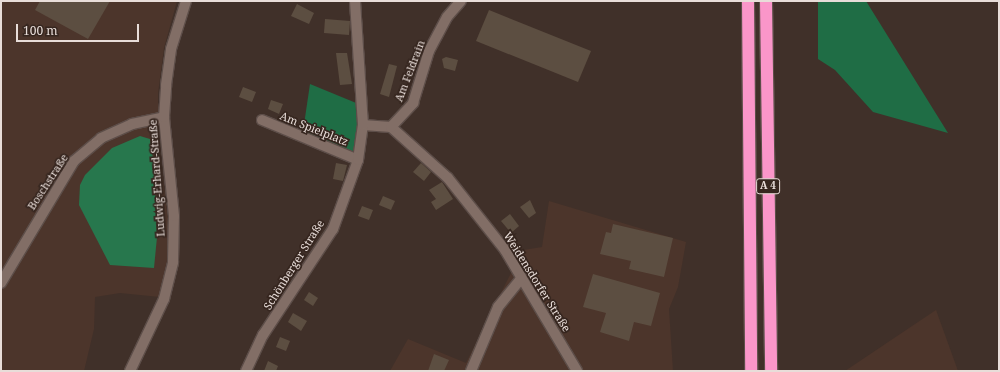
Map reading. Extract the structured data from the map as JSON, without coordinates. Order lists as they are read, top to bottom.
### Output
{
  "streets": {
    "highway": ["A 4"],
    "street": [
      "Am Feldrain",
      "Am Spielplatz",
      "Ludwig-Erhard-Straße",
      "Boschstraße",
      "Schönberger Straße",
      "Weidensdorfer Straße"
    ]
  },
  "crossings": [
    ["Am Feldrain", "Weidensdorfer Straße"],
    ["Am Spielplatz", "Schönberger Straße"],
    ["Ludwig-Erhard-Straße", "Boschstraße"]
  ],
  "scale_bar": "100 m"
}
